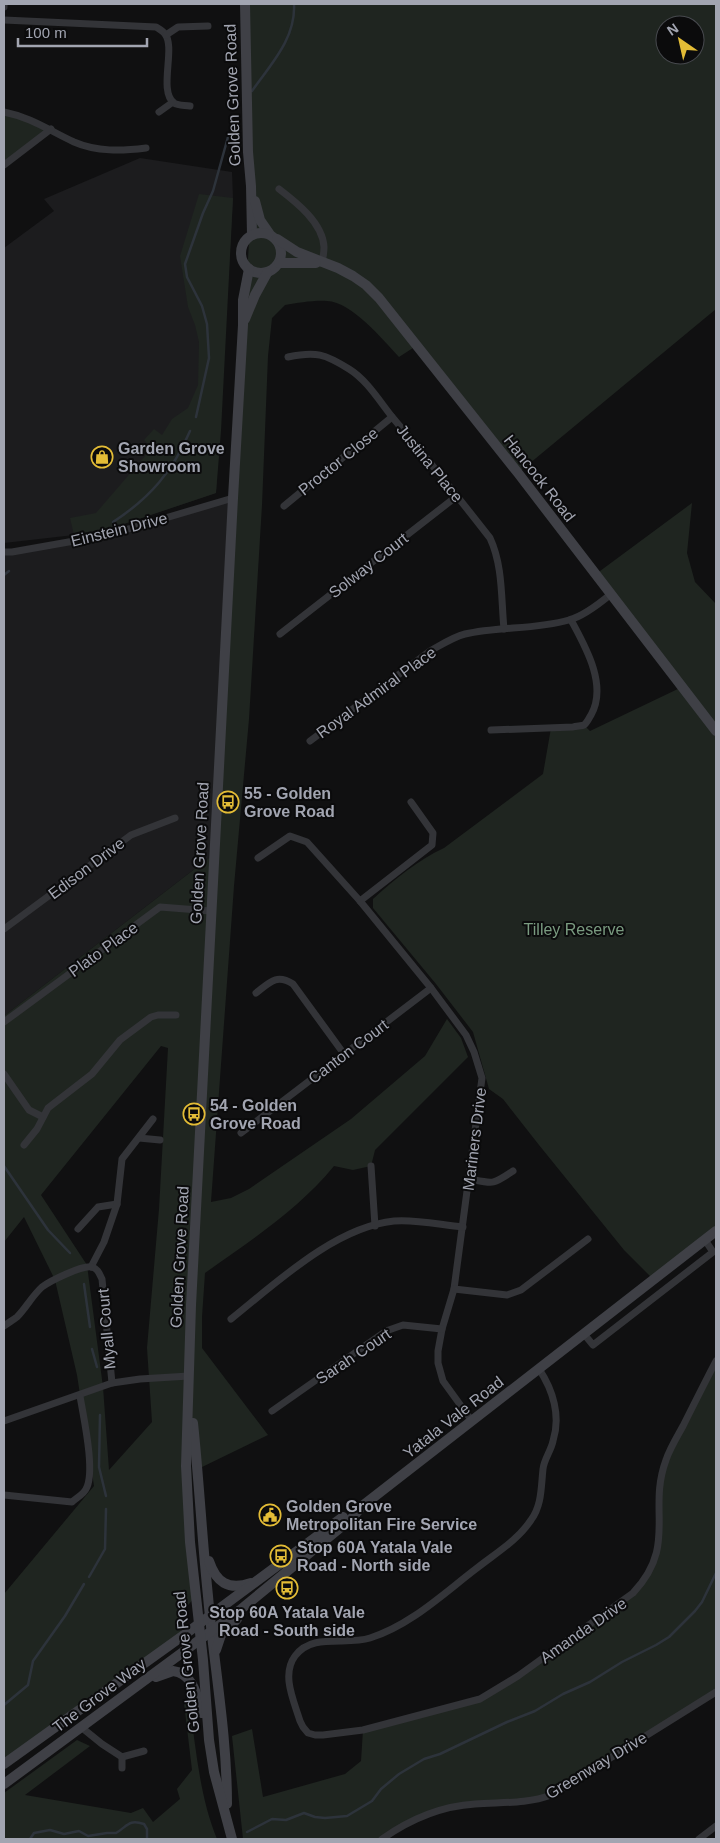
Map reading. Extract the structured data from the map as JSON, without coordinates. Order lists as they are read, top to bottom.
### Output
{
  "streets": {
    "main road": [
      "Golden Grove Road",
      "Hancock Road",
      "Yatala Vale Road",
      "The Grove Way"
    ],
    "street": [
      "Proctor Close",
      "Justina Place",
      "Einstein Drive",
      "Solway Court",
      "Royal Admiral Place",
      "Edison Drive",
      "Plato Place",
      "Canton Court",
      "Mariners Drive",
      "Myall Court",
      "Sarah Court",
      "Amanda Drive",
      "Greenway Drive"
    ]
  },
  "crossings": [
    ["Golden Grove Road", "Hancock Road"],
    ["Golden Grove Road", "Einstein Drive"],
    ["Golden Grove Road", "Plato Place"],
    ["Golden Grove Road", "Yatala Vale Road"],
    ["Golden Grove Road", "The Grove Way"],
    ["Proctor Close", "Justina Place"],
    ["Justina Place", "Solway Court"],
    ["Justina Place", "Royal Admiral Place"],
    ["Hancock Road", "Royal Admiral Place"],
    ["Canton Court", "Mariners Drive"],
    ["Mariners Drive", "Sarah Court"],
    ["Mariners Drive", "Yatala Vale Road"],
    ["Yatala Vale Road", "Amanda Drive"],
    ["Yatala Vale Road", "The Grove Way"]
  ],
  "parks": ["Tilley Reserve"],
  "places": {
    "shop": ["Garden Grove Showroom"],
    "bus stop": [
      "55 - Golden Grove Road",
      "54 - Golden Grove Road",
      "Stop 60A Yatala Vale Road - North side",
      "Stop 60A Yatala Vale Road - South side"
    ],
    "public building": ["Golden Grove Metropolitan Fire Service"]
  },
  "scale_bar": "100 m",
  "north": "top left"
}
